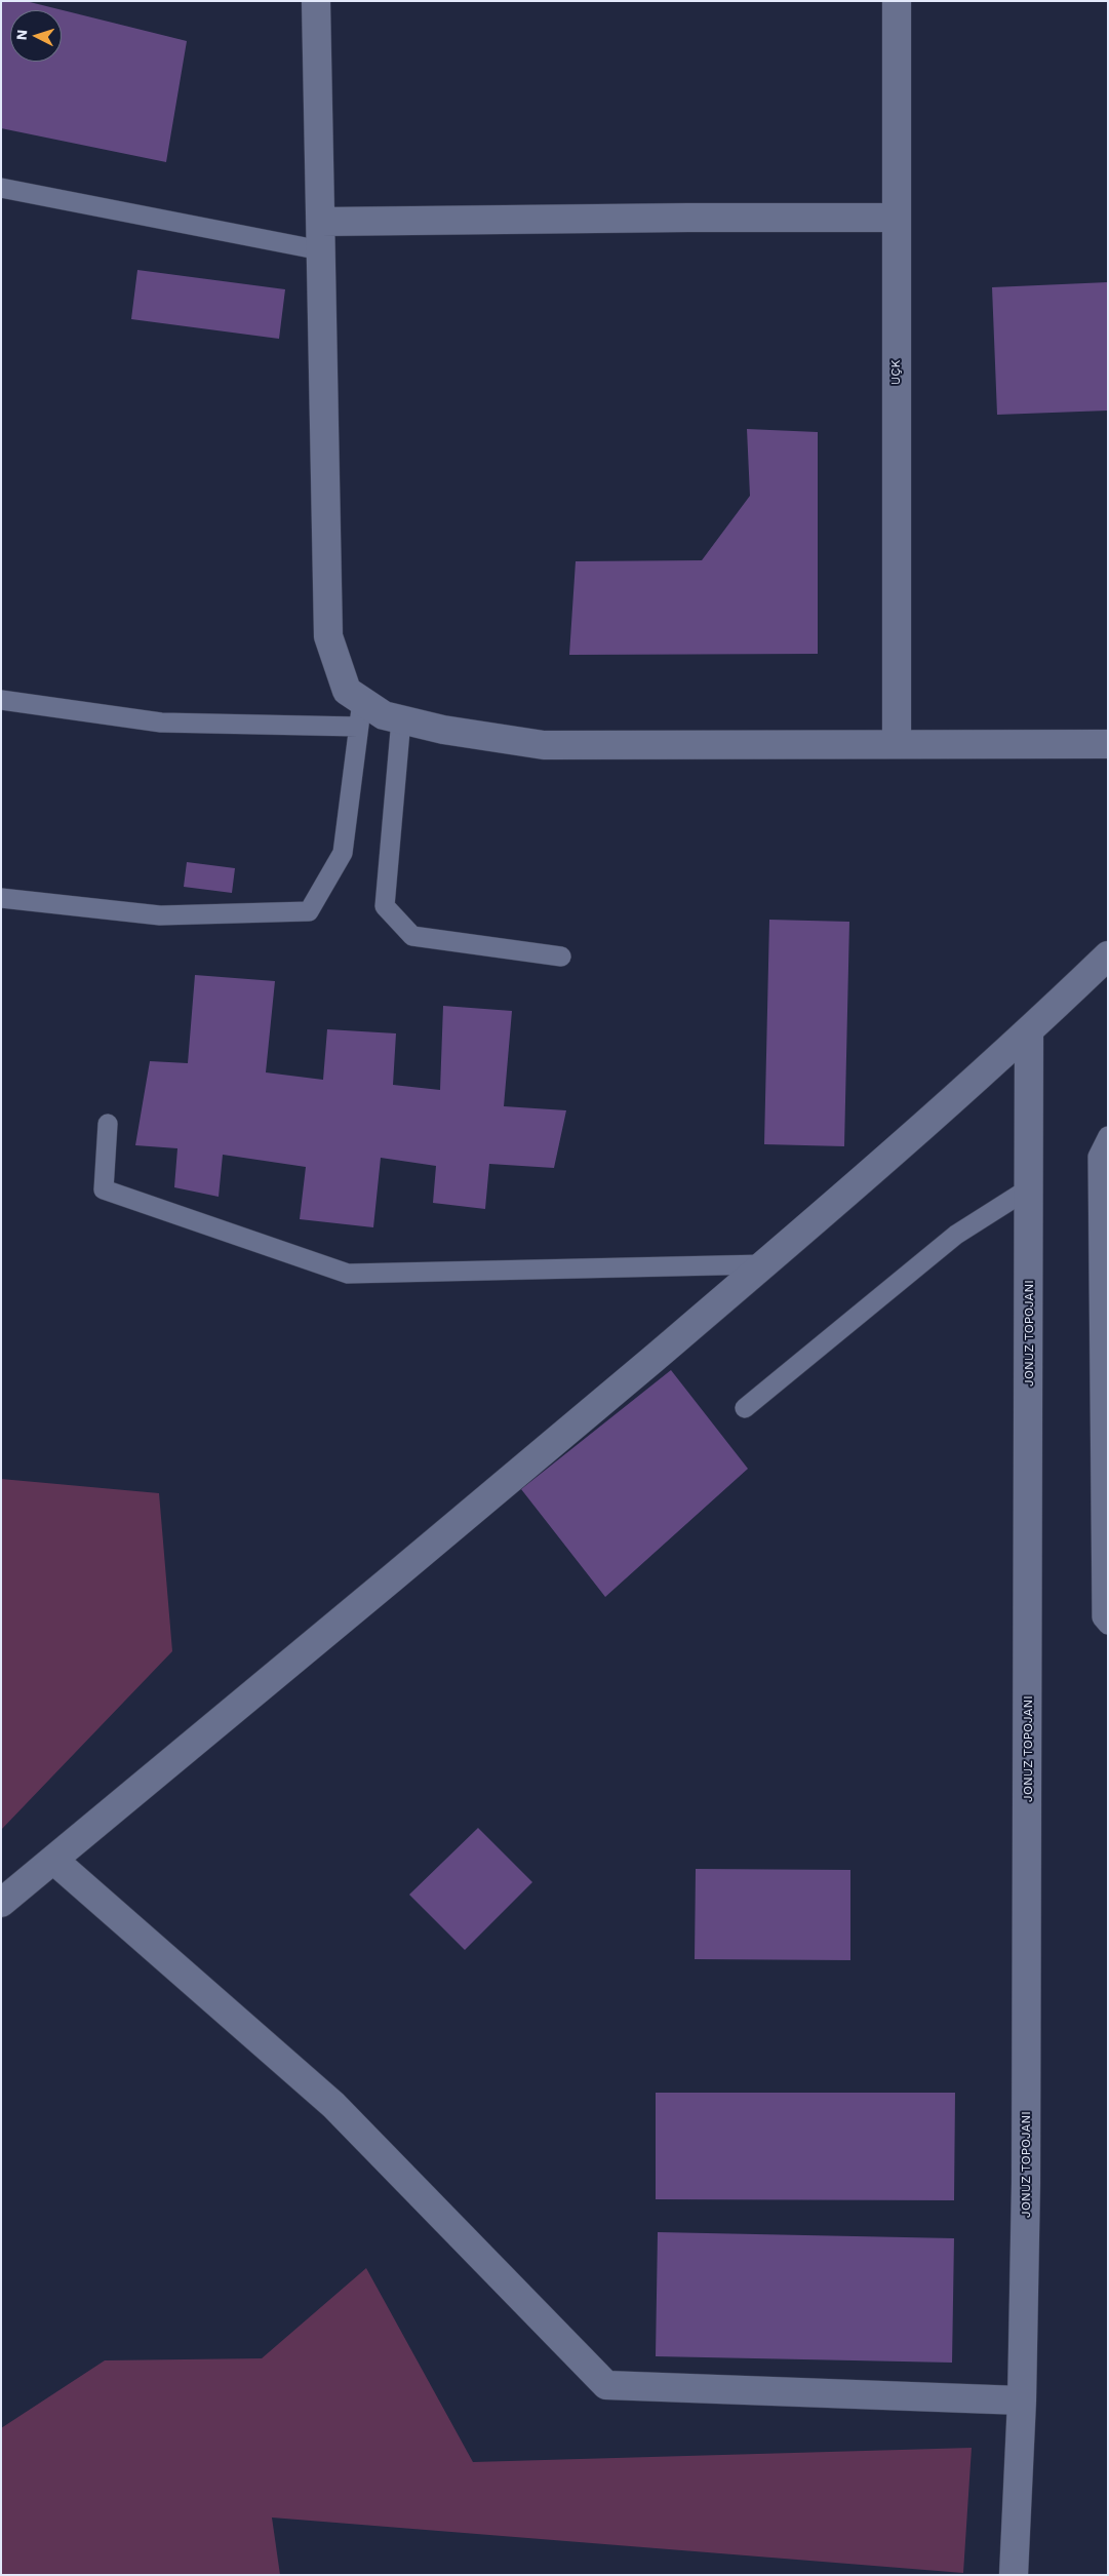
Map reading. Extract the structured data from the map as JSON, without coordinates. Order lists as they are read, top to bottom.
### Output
{
  "streets": {
    "street": ["UÇK", "JONUZ TOPOJANI"]
  },
  "north": "left"
}
